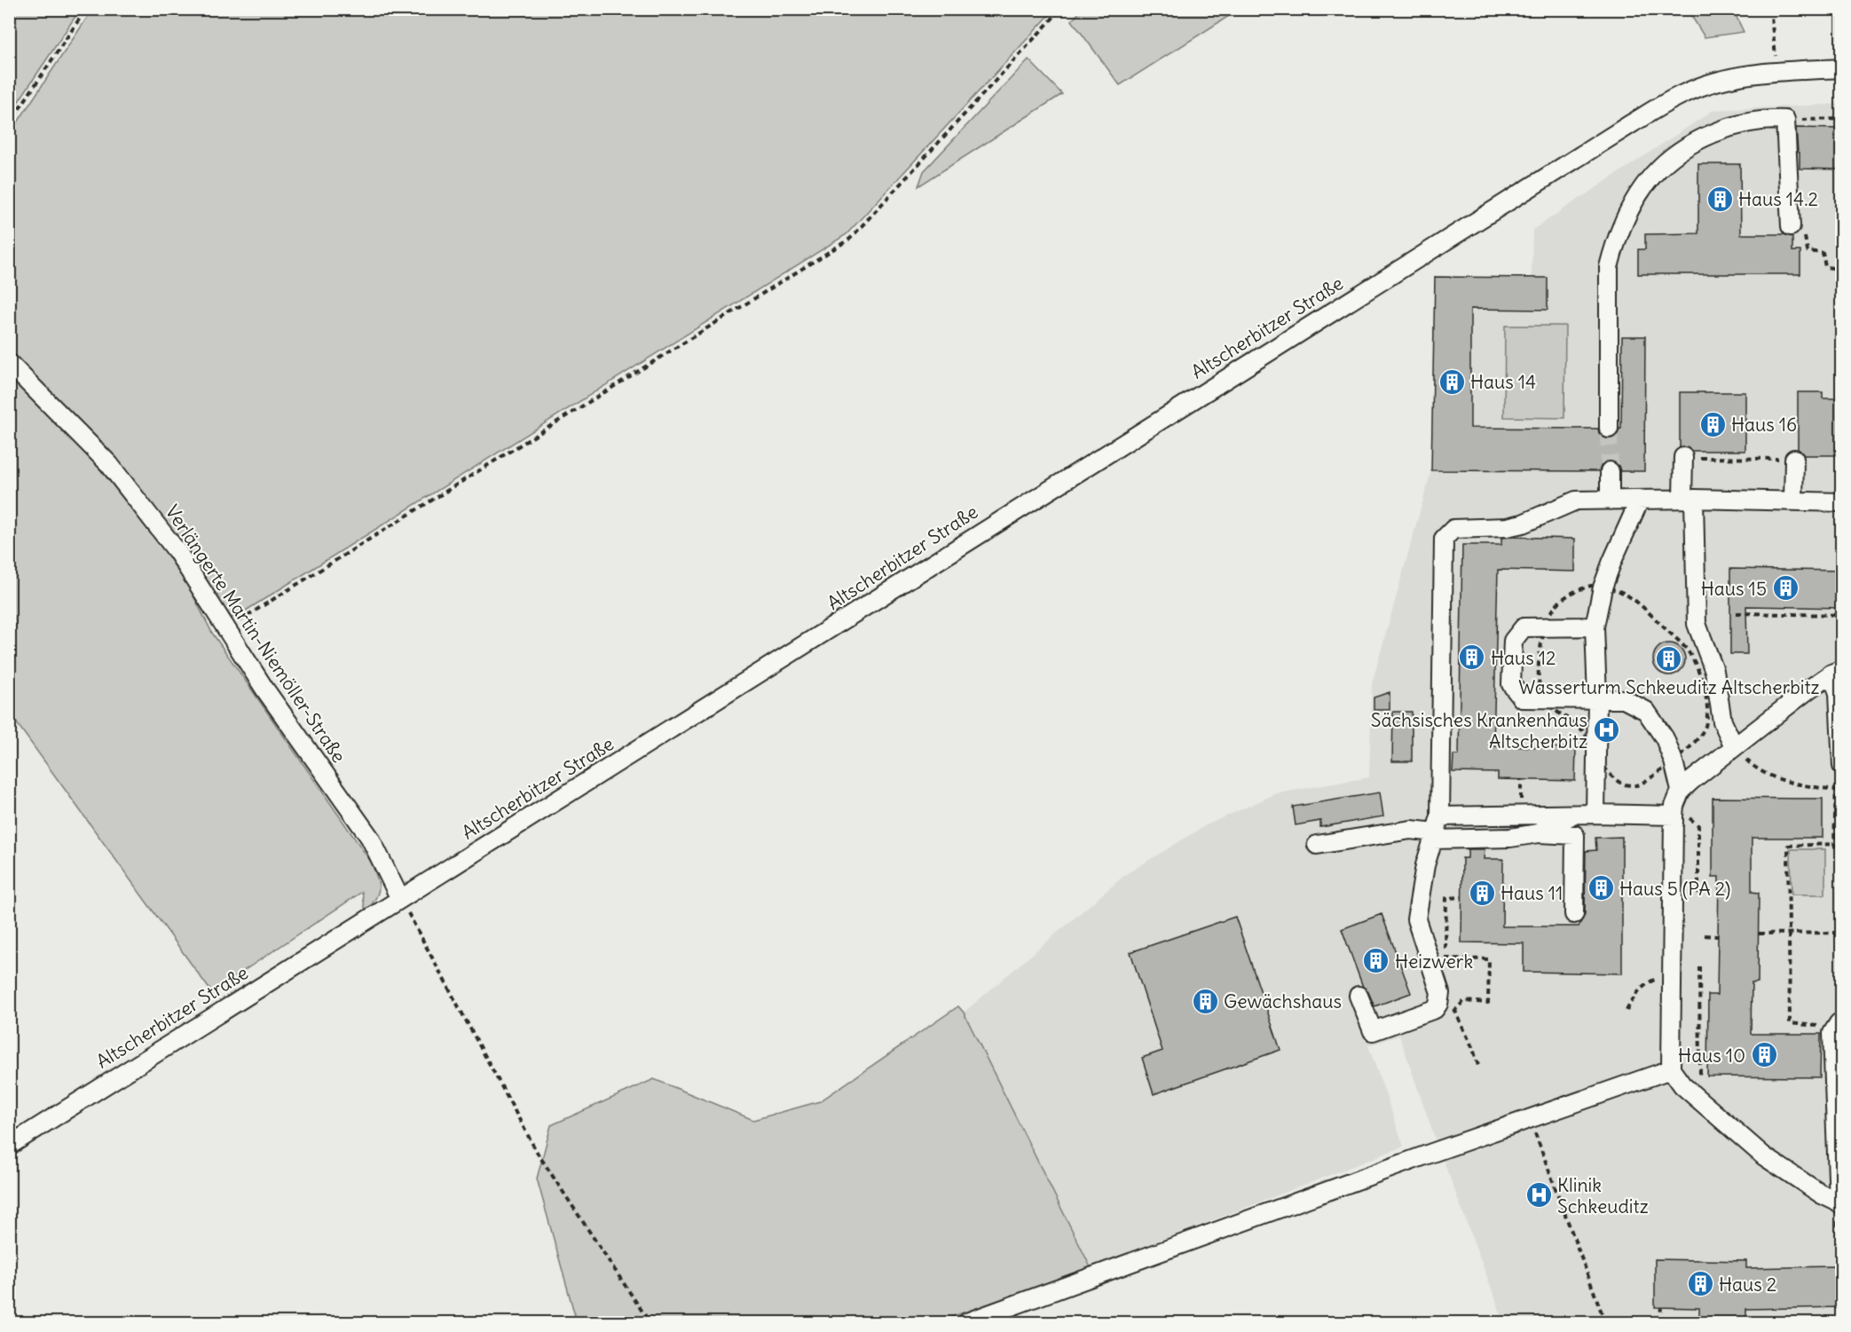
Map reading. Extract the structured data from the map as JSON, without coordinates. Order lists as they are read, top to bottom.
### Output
{
  "streets": {
    "street": ["Altscherbitzer Straße", "Verlängerte Martin-Niemöller-Straße"]
  },
  "crossings": [
    ["Altscherbitzer Straße", "Verlängerte Martin-Niemöller-Straße"]
  ],
  "places": {
    "building": [
      "Haus 14.2",
      "Haus 14",
      "Haus 16",
      "Haus 15",
      "Haus 12",
      "Wasserturm Schkeuditz Altscherbitz",
      "Haus 5 (PA 2)",
      "Haus 11",
      "Heizwerk",
      "Gewächshaus",
      "Haus 10",
      "Haus 2"
    ],
    "hospital": ["Sächsisches Krankenhaus Altscherbitz", "Klinik Schkeuditz"]
  }
}
